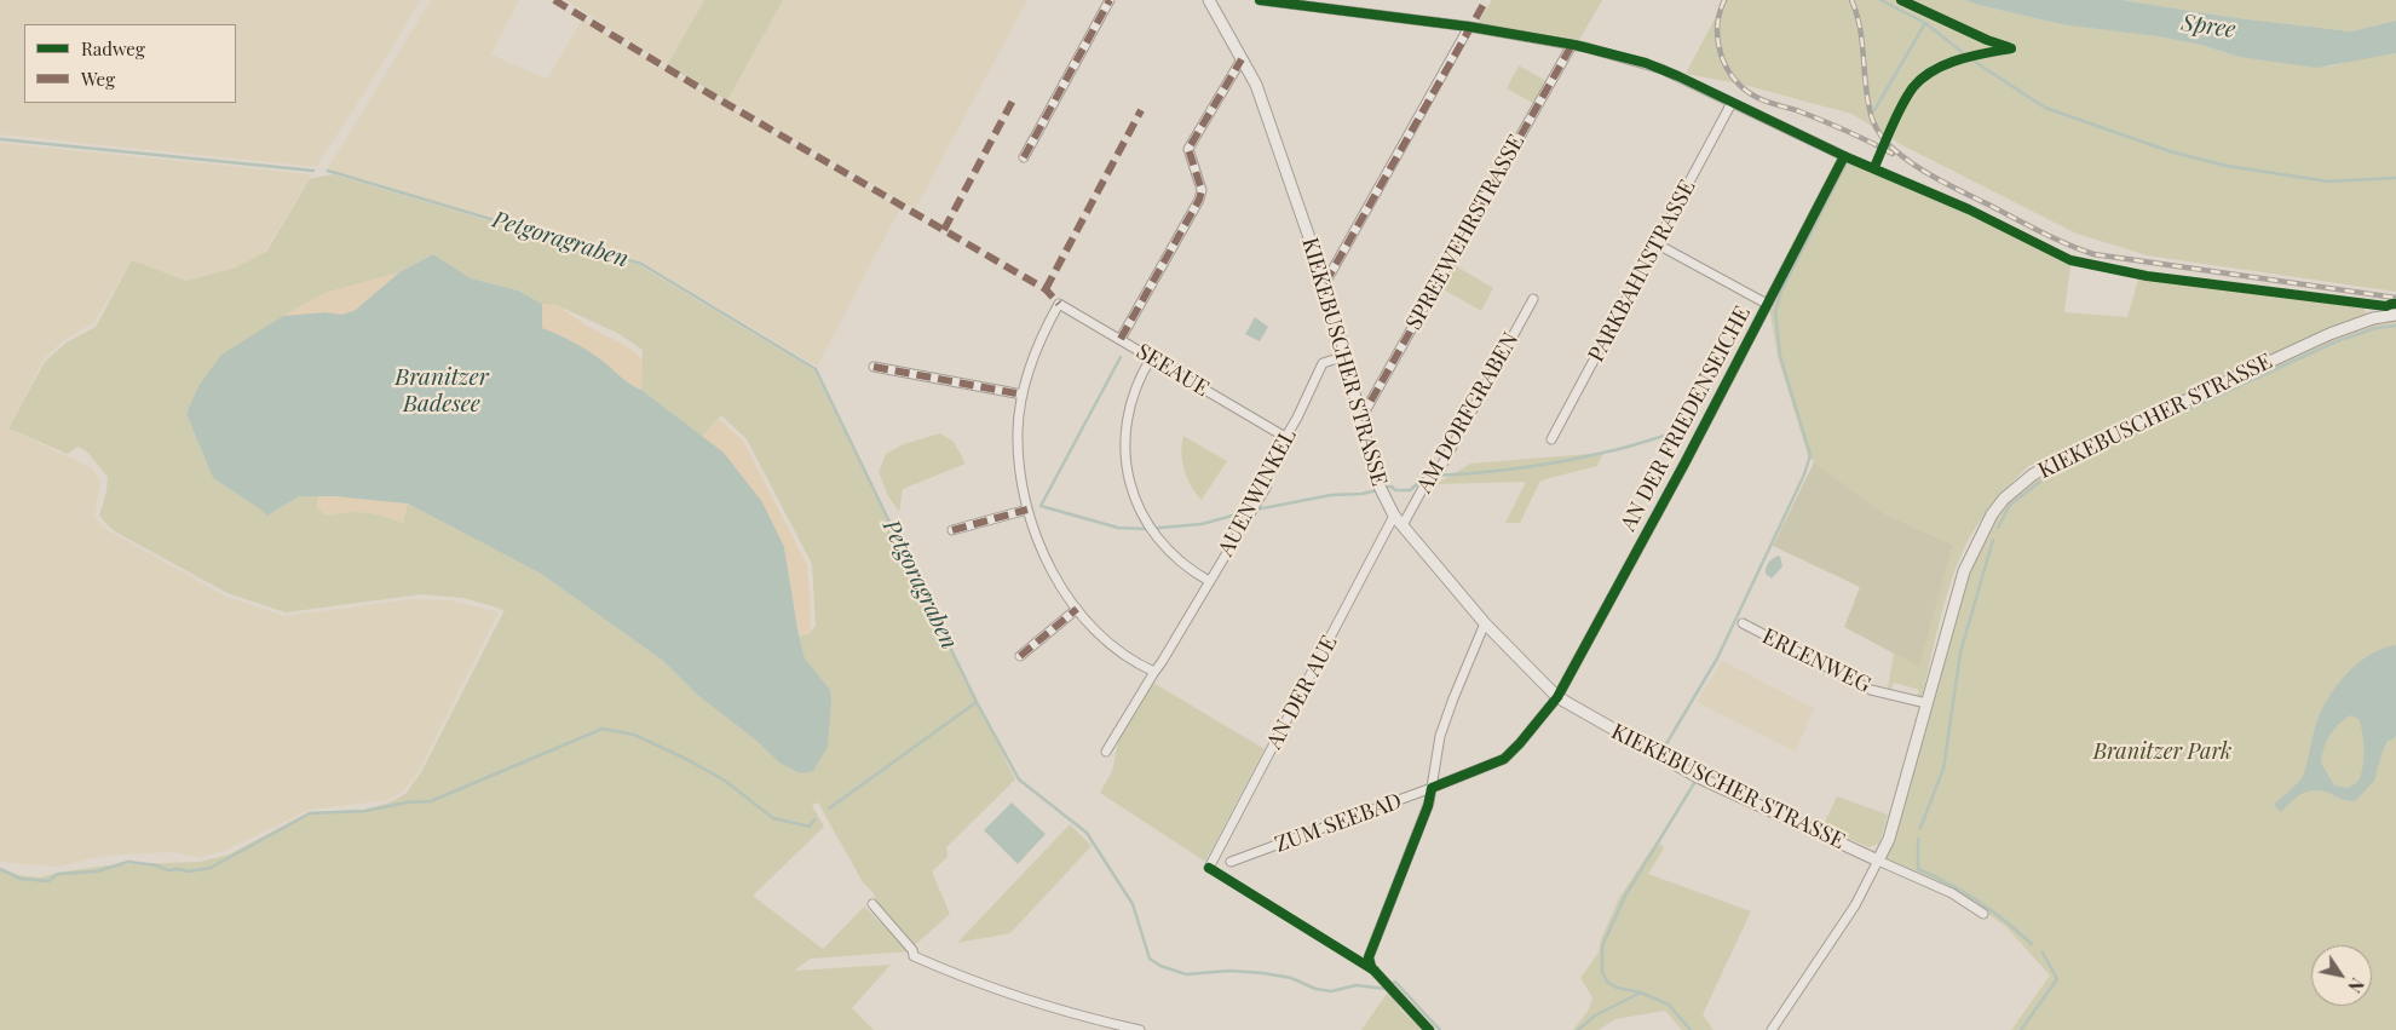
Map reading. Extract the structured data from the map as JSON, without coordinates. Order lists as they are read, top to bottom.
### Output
{
  "streets": {
    "street": [
      "SPREEWEHRSTRASSE",
      "PARKBAHNSTRASSE",
      "KIEKEBUSCHER STRASSE",
      "SEEAUE",
      "AM DORFGRABEN",
      "AN DER FRIEDENSEICHE",
      "AUENWINKEL",
      "ERLENWEG",
      "AN DER AUE",
      "ZUM SEEBAD"
    ]
  },
  "crossings": [
    ["SPREEWEHRSTRASSE", "KIEKEBUSCHER STRASSE"],
    ["PARKBAHNSTRASSE", "AN DER FRIEDENSEICHE"],
    ["KIEKEBUSCHER STRASSE", "AM DORFGRABEN"],
    ["KIEKEBUSCHER STRASSE", "AN DER FRIEDENSEICHE"],
    ["KIEKEBUSCHER STRASSE", "AUENWINKEL"],
    ["KIEKEBUSCHER STRASSE", "ERLENWEG"],
    ["KIEKEBUSCHER STRASSE", "AN DER AUE"],
    ["KIEKEBUSCHER STRASSE", "ZUM SEEBAD"],
    ["SEEAUE", "AUENWINKEL"],
    ["AN DER FRIEDENSEICHE", "ZUM SEEBAD"]
  ],
  "water": ["Spree", "Petgoragraben", "Branitzer Badesee"],
  "parks": ["Branitzer Park"],
  "legend": ["Radweg", "Weg"],
  "north": "bottom right"
}
